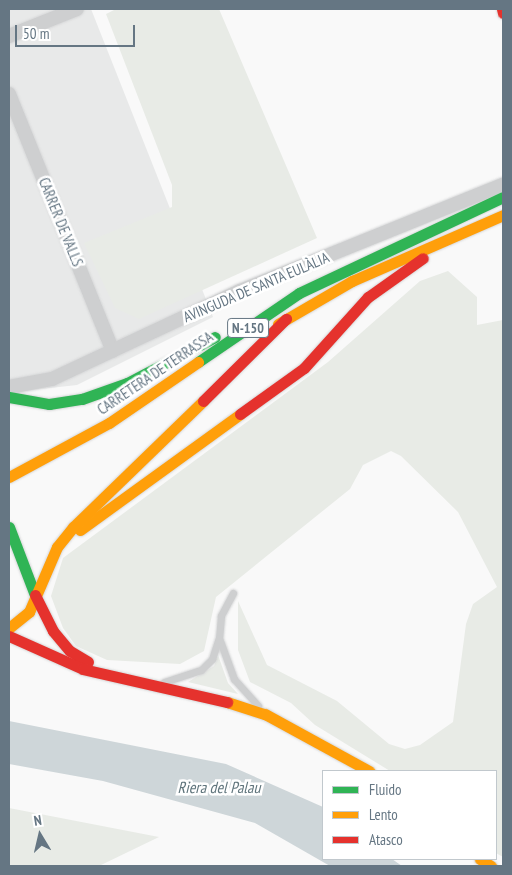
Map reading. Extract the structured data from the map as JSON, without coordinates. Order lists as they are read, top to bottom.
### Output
{
  "streets": {
    "main road": ["N-150", "CARRETERA DE TERRASSA"],
    "street": ["CARRER DE VALLS", "AVINGUDA DE SANTA EULÀLIA"]
  },
  "crossings": [
    ["CARRER DE VALLS", "AVINGUDA DE SANTA EULÀLIA"]
  ],
  "water": ["Riera del Palau"],
  "legend": ["Fluido", "Lento", "Atasco"],
  "scale_bar": "50 m",
  "north": "top"
}
